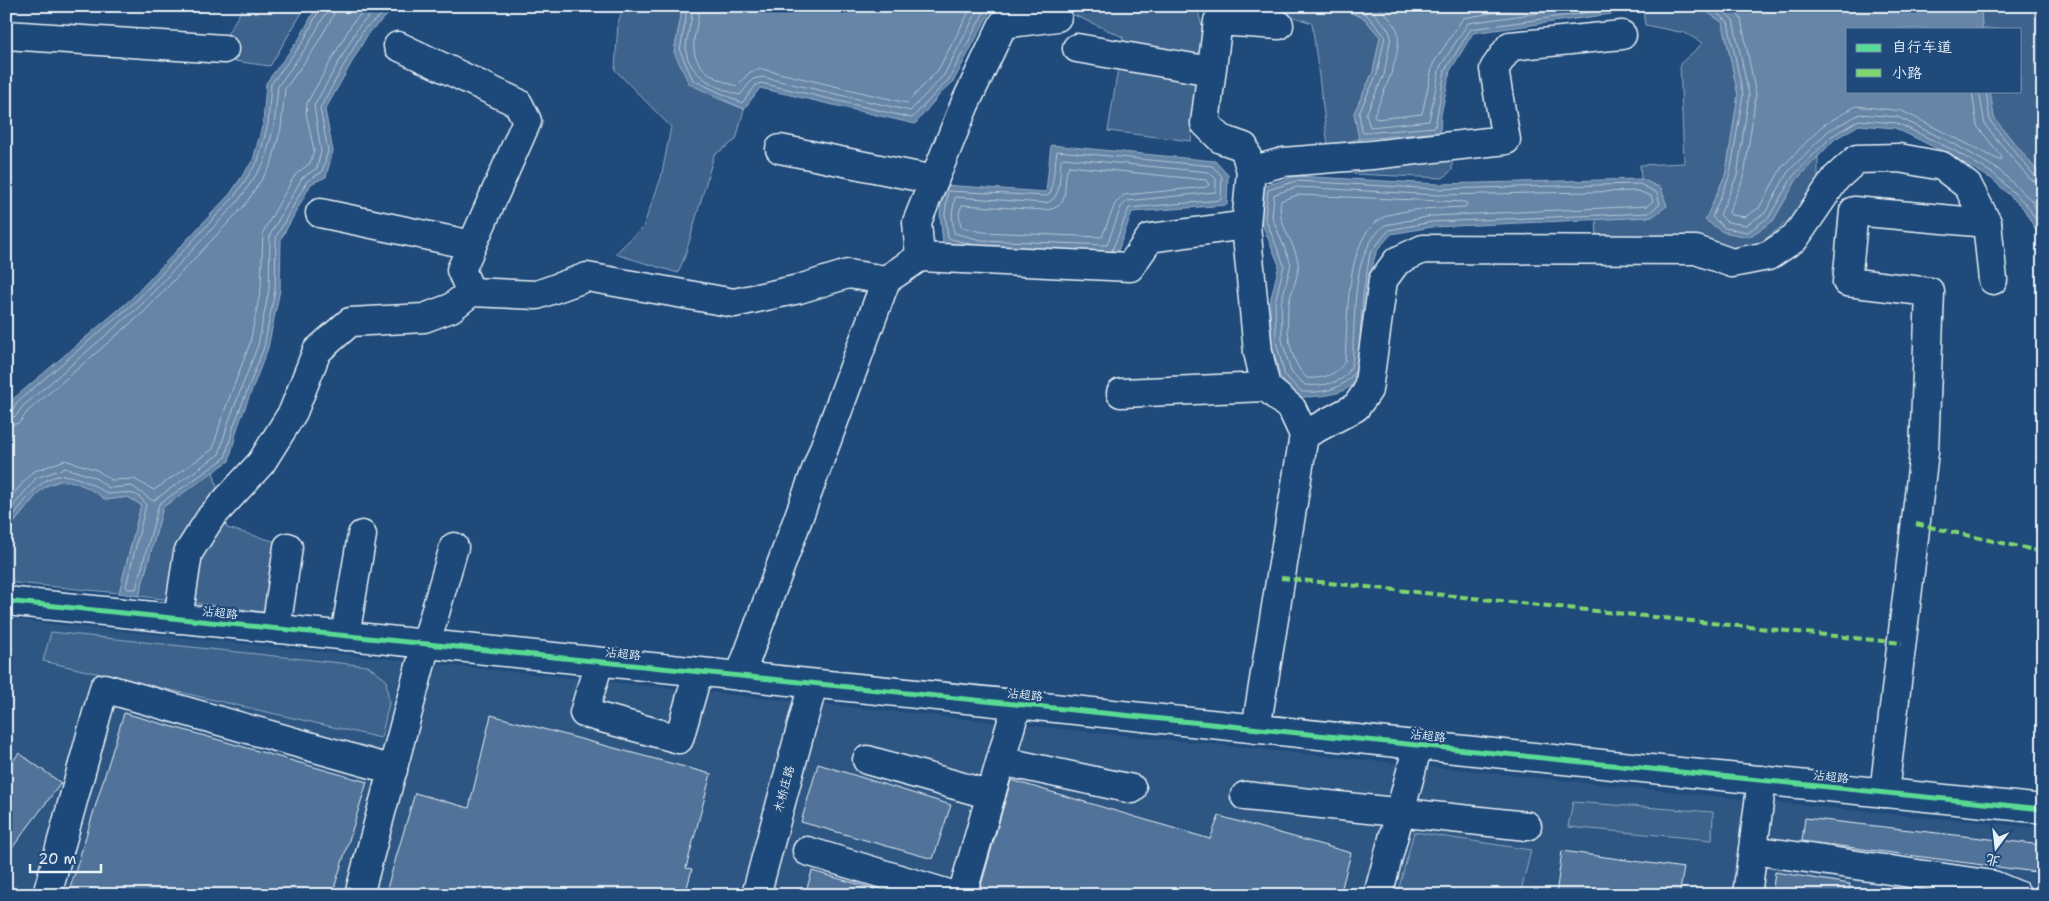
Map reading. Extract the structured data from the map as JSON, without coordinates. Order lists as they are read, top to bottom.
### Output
{
  "streets": {
    "street": ["沾超路", "木桥庄路"]
  },
  "crossings": [
    ["沾超路", "木桥庄路"]
  ],
  "legend": ["自行车道", "小路"],
  "scale_bar": "20 m",
  "north": "bottom"
}
